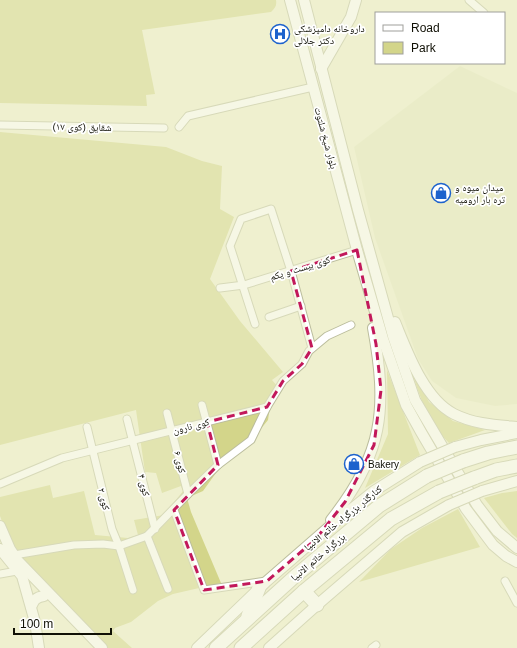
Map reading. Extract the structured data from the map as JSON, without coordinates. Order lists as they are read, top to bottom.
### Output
{
  "streets": {
    "highway": ["بزرگراه خاتم الانبیا"],
    "main road": ["بلوار شیخ شلتوت", "کنارگذر بزرگراه خاتم الانبیا"],
    "street": [
      "شقایق (کوی ۱۷)",
      "کوی بیست و یکم",
      "کوی نارون",
      "کوی ۶",
      "کوی ۴",
      "کوی ۲"
    ]
  },
  "crossings": [
    ["بلوار شیخ شلتوت", "کوی بیست و یکم"],
    ["کوی نارون", "کوی ۶"],
    ["کوی نارون", "کوی ۴"],
    ["کوی نارون", "کوی ۲"]
  ],
  "places": {
    "hospital": ["داروخانه دامپزشکی دکتر جلالی"],
    "shop": ["میدان میوه و تره بار ارومیه", "Bakery"]
  },
  "legend": ["Road", "Park"],
  "scale_bar": "100 m"
}
